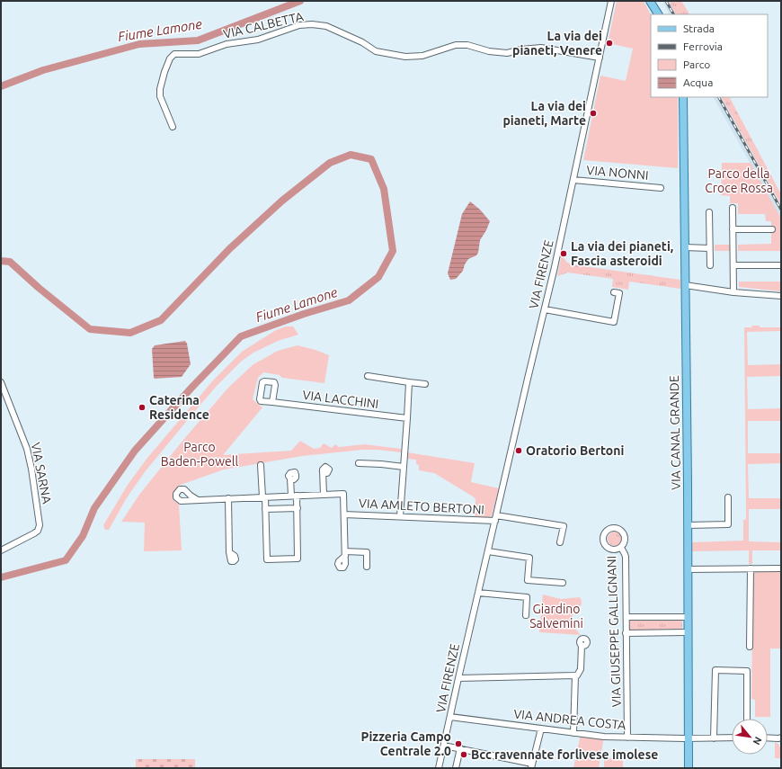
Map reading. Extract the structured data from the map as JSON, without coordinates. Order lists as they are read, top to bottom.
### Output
{
  "streets": {
    "main road": ["VIA CANAL GRANDE"],
    "street": [
      "VIA CALBETTA",
      "VIA NONNI",
      "VIA FIRENZE",
      "VIA LACCHINI",
      "VIA SARNA",
      "VIA AMLETO BERTONI",
      "VIA GIUSEPPE GALLIGNANI",
      "VIA ANDREA COSTA"
    ]
  },
  "crossings": [
    ["VIA CALBETTA", "VIA FIRENZE"],
    ["VIA NONNI", "VIA FIRENZE"],
    ["VIA FIRENZE", "VIA AMLETO BERTONI"],
    ["VIA FIRENZE", "VIA ANDREA COSTA"],
    ["VIA CANAL GRANDE", "VIA ANDREA COSTA"],
    ["VIA GIUSEPPE GALLIGNANI", "VIA ANDREA COSTA"]
  ],
  "water": ["Fiume Lamone"],
  "parks": ["Parco della Croce Rossa", "Parco Baden-Powell", "Giardino Salvemini"],
  "places": [
    "La via dei pianeti, Venere",
    "La via dei pianeti, Marte",
    "La via dei pianeti, Fascia asteroidi",
    "Caterina Residence",
    "Oratorio Bertoni",
    "Pizzeria Campo Centrale 2.0",
    "Bcc ravennate forlivese imolese"
  ],
  "legend": [
    "Strada",
    "Ferrovia",
    "Parco",
    "Acqua"
  ],
  "north": "bottom right"
}
